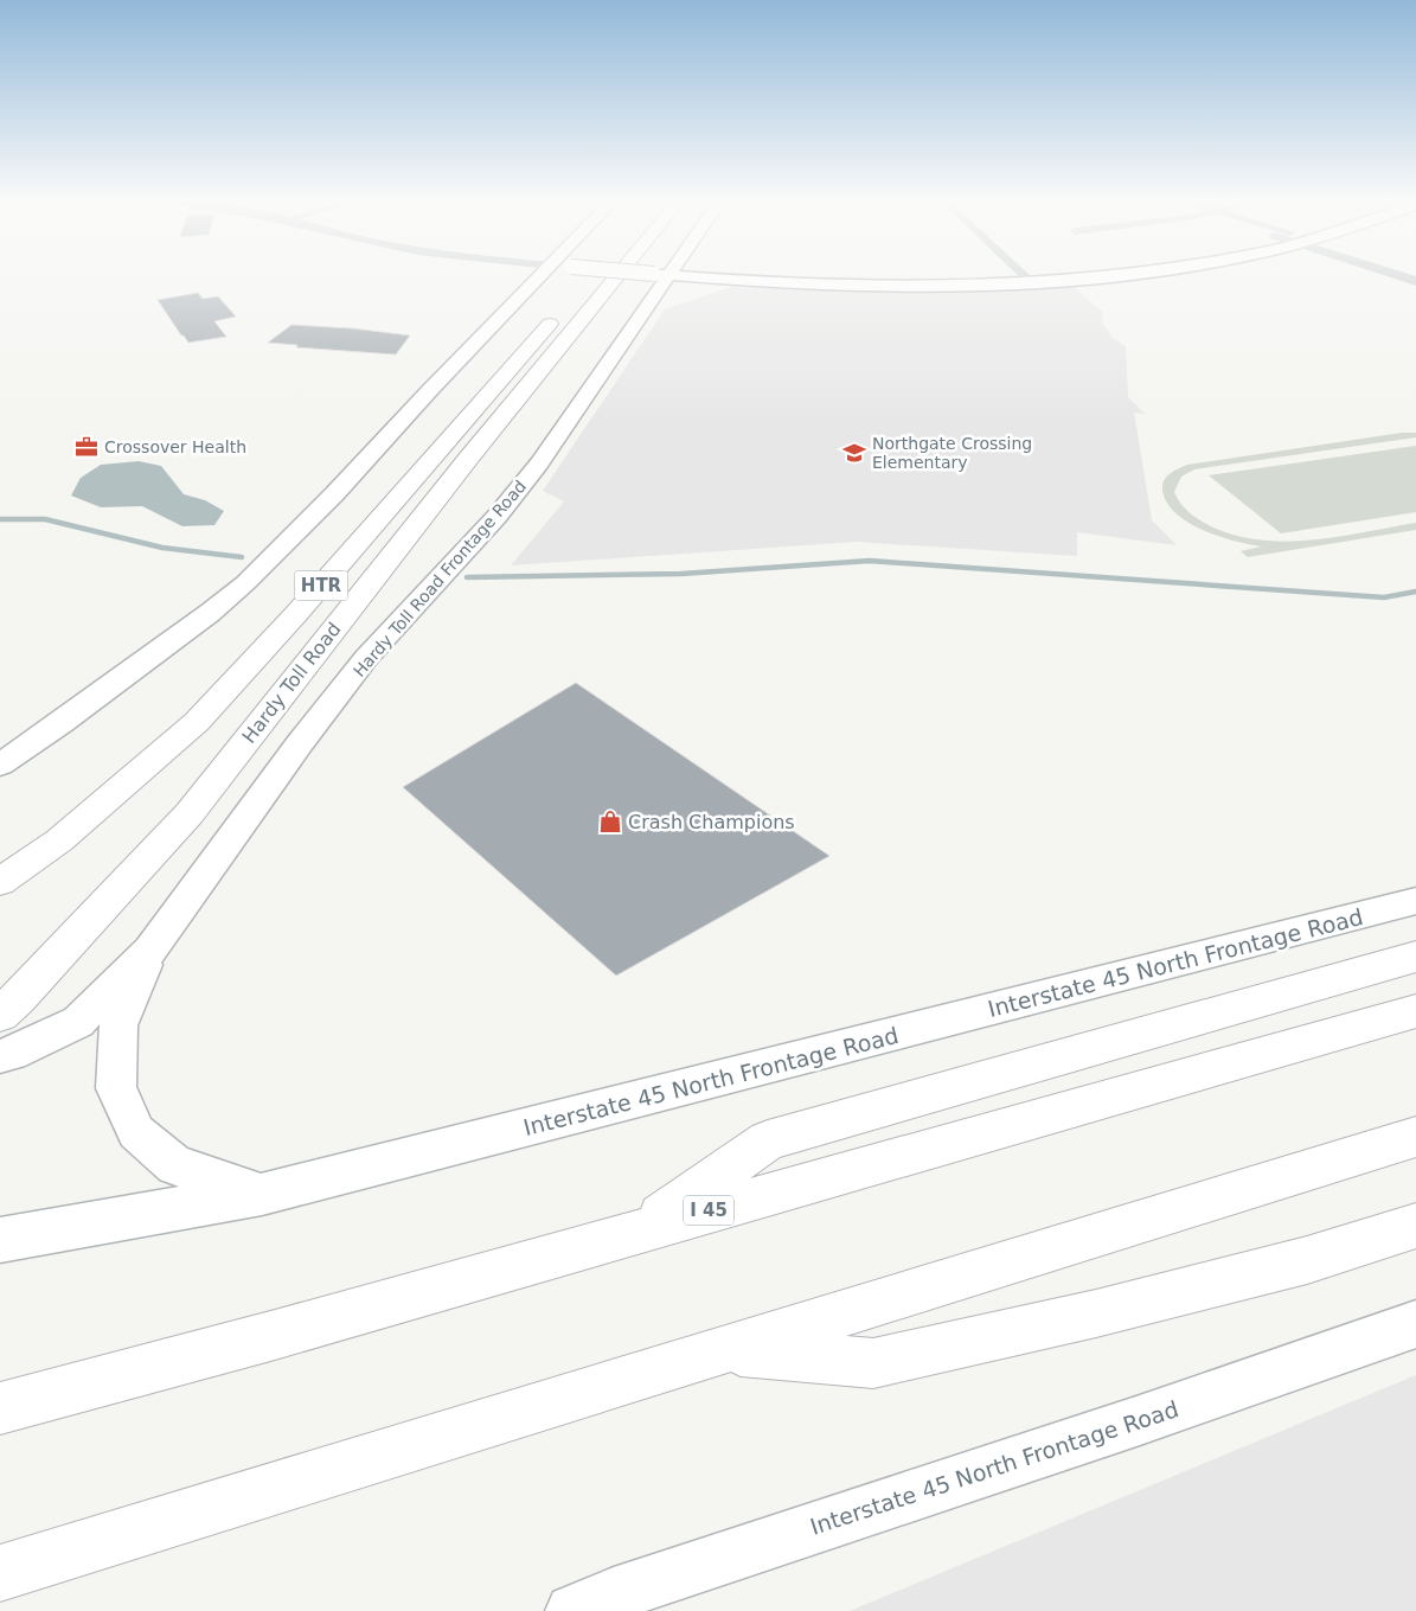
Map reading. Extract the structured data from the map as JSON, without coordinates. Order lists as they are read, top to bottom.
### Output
{
  "streets": {
    "highway": ["HTR", "Hardy Toll Road", "I 45"],
    "main road": ["Hardy Toll Road Frontage Road", "Interstate 45 North Frontage Road"]
  },
  "places": {
    "office": ["Crossover Health"],
    "school or university": ["Northgate Crossing Elementary"],
    "shop": ["Crash Champions"]
  }
}
